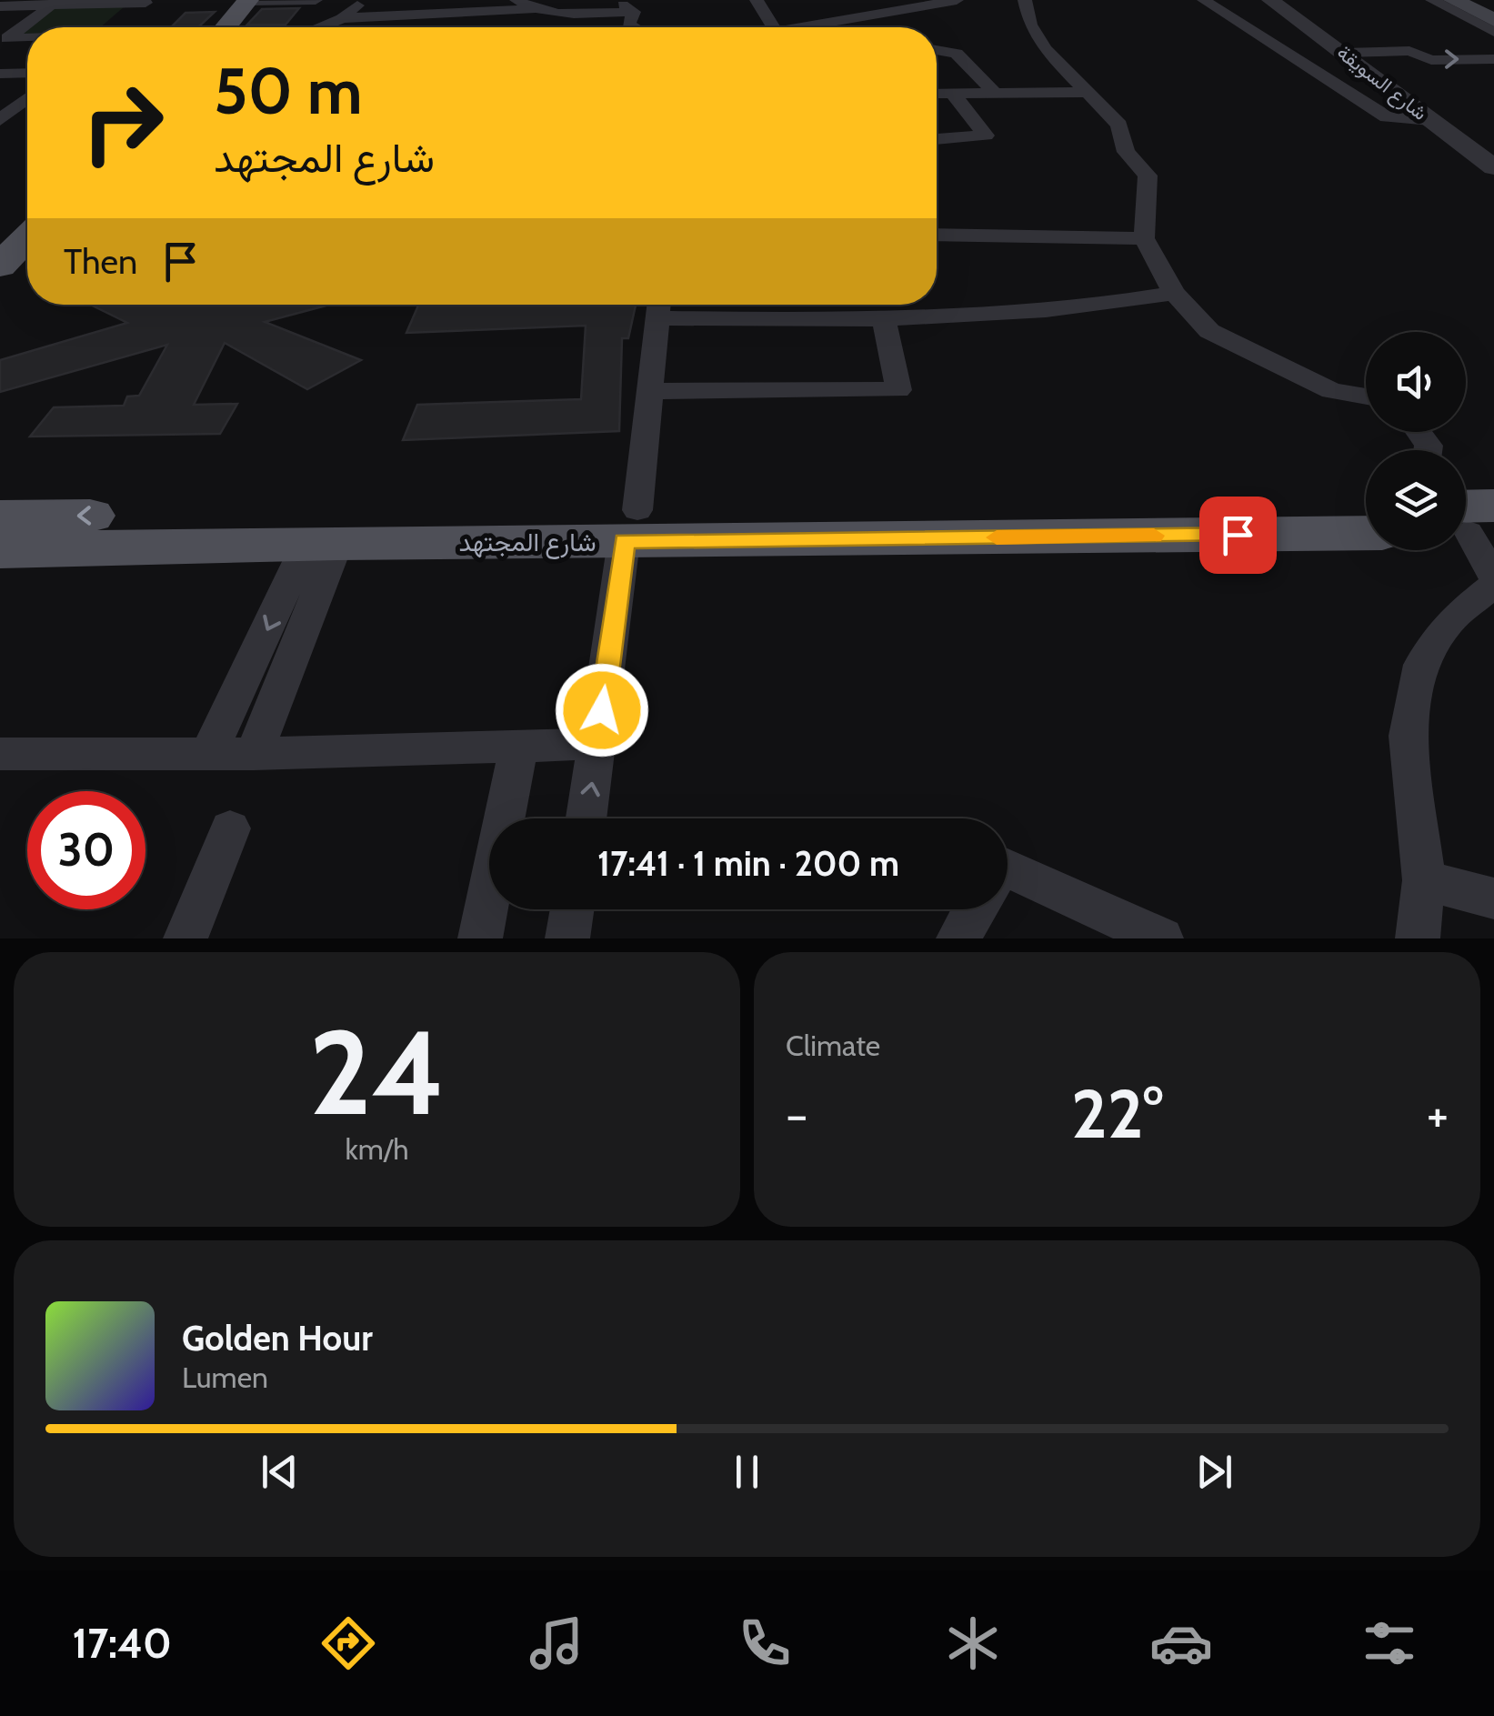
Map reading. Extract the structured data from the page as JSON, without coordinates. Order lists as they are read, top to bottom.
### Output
{
  "streets": {
    "main road": ["شارع المجتهد"],
    "street": ["شارع السويقة"]
  },
  "page": {
    "turn": ["50 m", "شارع المجتهد"],
    "then": "Then",
    "limit": "30",
    "trip": "17:41 · 1 min · 200 m",
    "tile": [
      ["24", "km/h"],
      "Climate"
    ],
    "heat": ["−", "22°", "+"],
    "song": ["Golden Hour", "Lumen"],
    "tabs": "17:40"
  }
}
